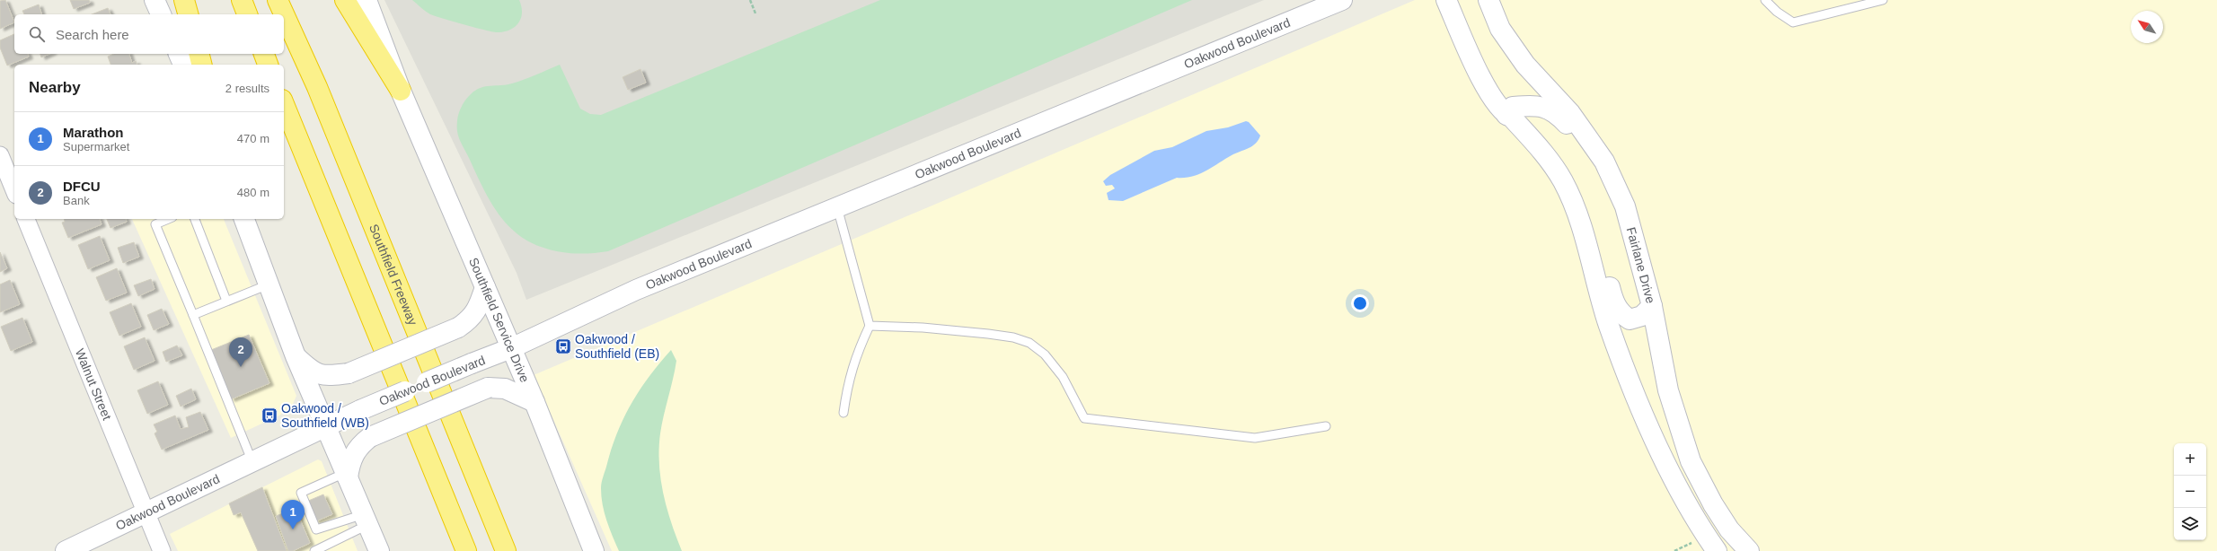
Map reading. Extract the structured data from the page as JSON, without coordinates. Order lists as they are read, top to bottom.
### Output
{
  "streets": {
    "highway": ["Southfield Freeway"],
    "main road": ["Oakwood Boulevard", "Fairlane Drive", "Southfield Service Drive"],
    "street": ["Walnut Street"]
  },
  "crossings": [
    ["Oakwood Boulevard", "Southfield Service Drive"],
    ["Oakwood Boulevard", "Walnut Street"]
  ],
  "places": {
    "bus stop": ["Oakwood / Southfield (EB)", "Oakwood / Southfield (WB)"]
  },
  "north": "top left",
  "page": {
    "search": "Search here",
    "heading": ["Nearby", "2 results"],
    "list": [
      {
        "mark": "1",
        "name": "Marathon",
        "note": "Supermarket",
        "value": "470 m"
      },
      {
        "mark": "2",
        "name": "DFCU",
        "note": "Bank",
        "value": "480 m"
      }
    ],
    "pins": ["2", "1"],
    "map_buttons": ["+", "−"]
  }
}
